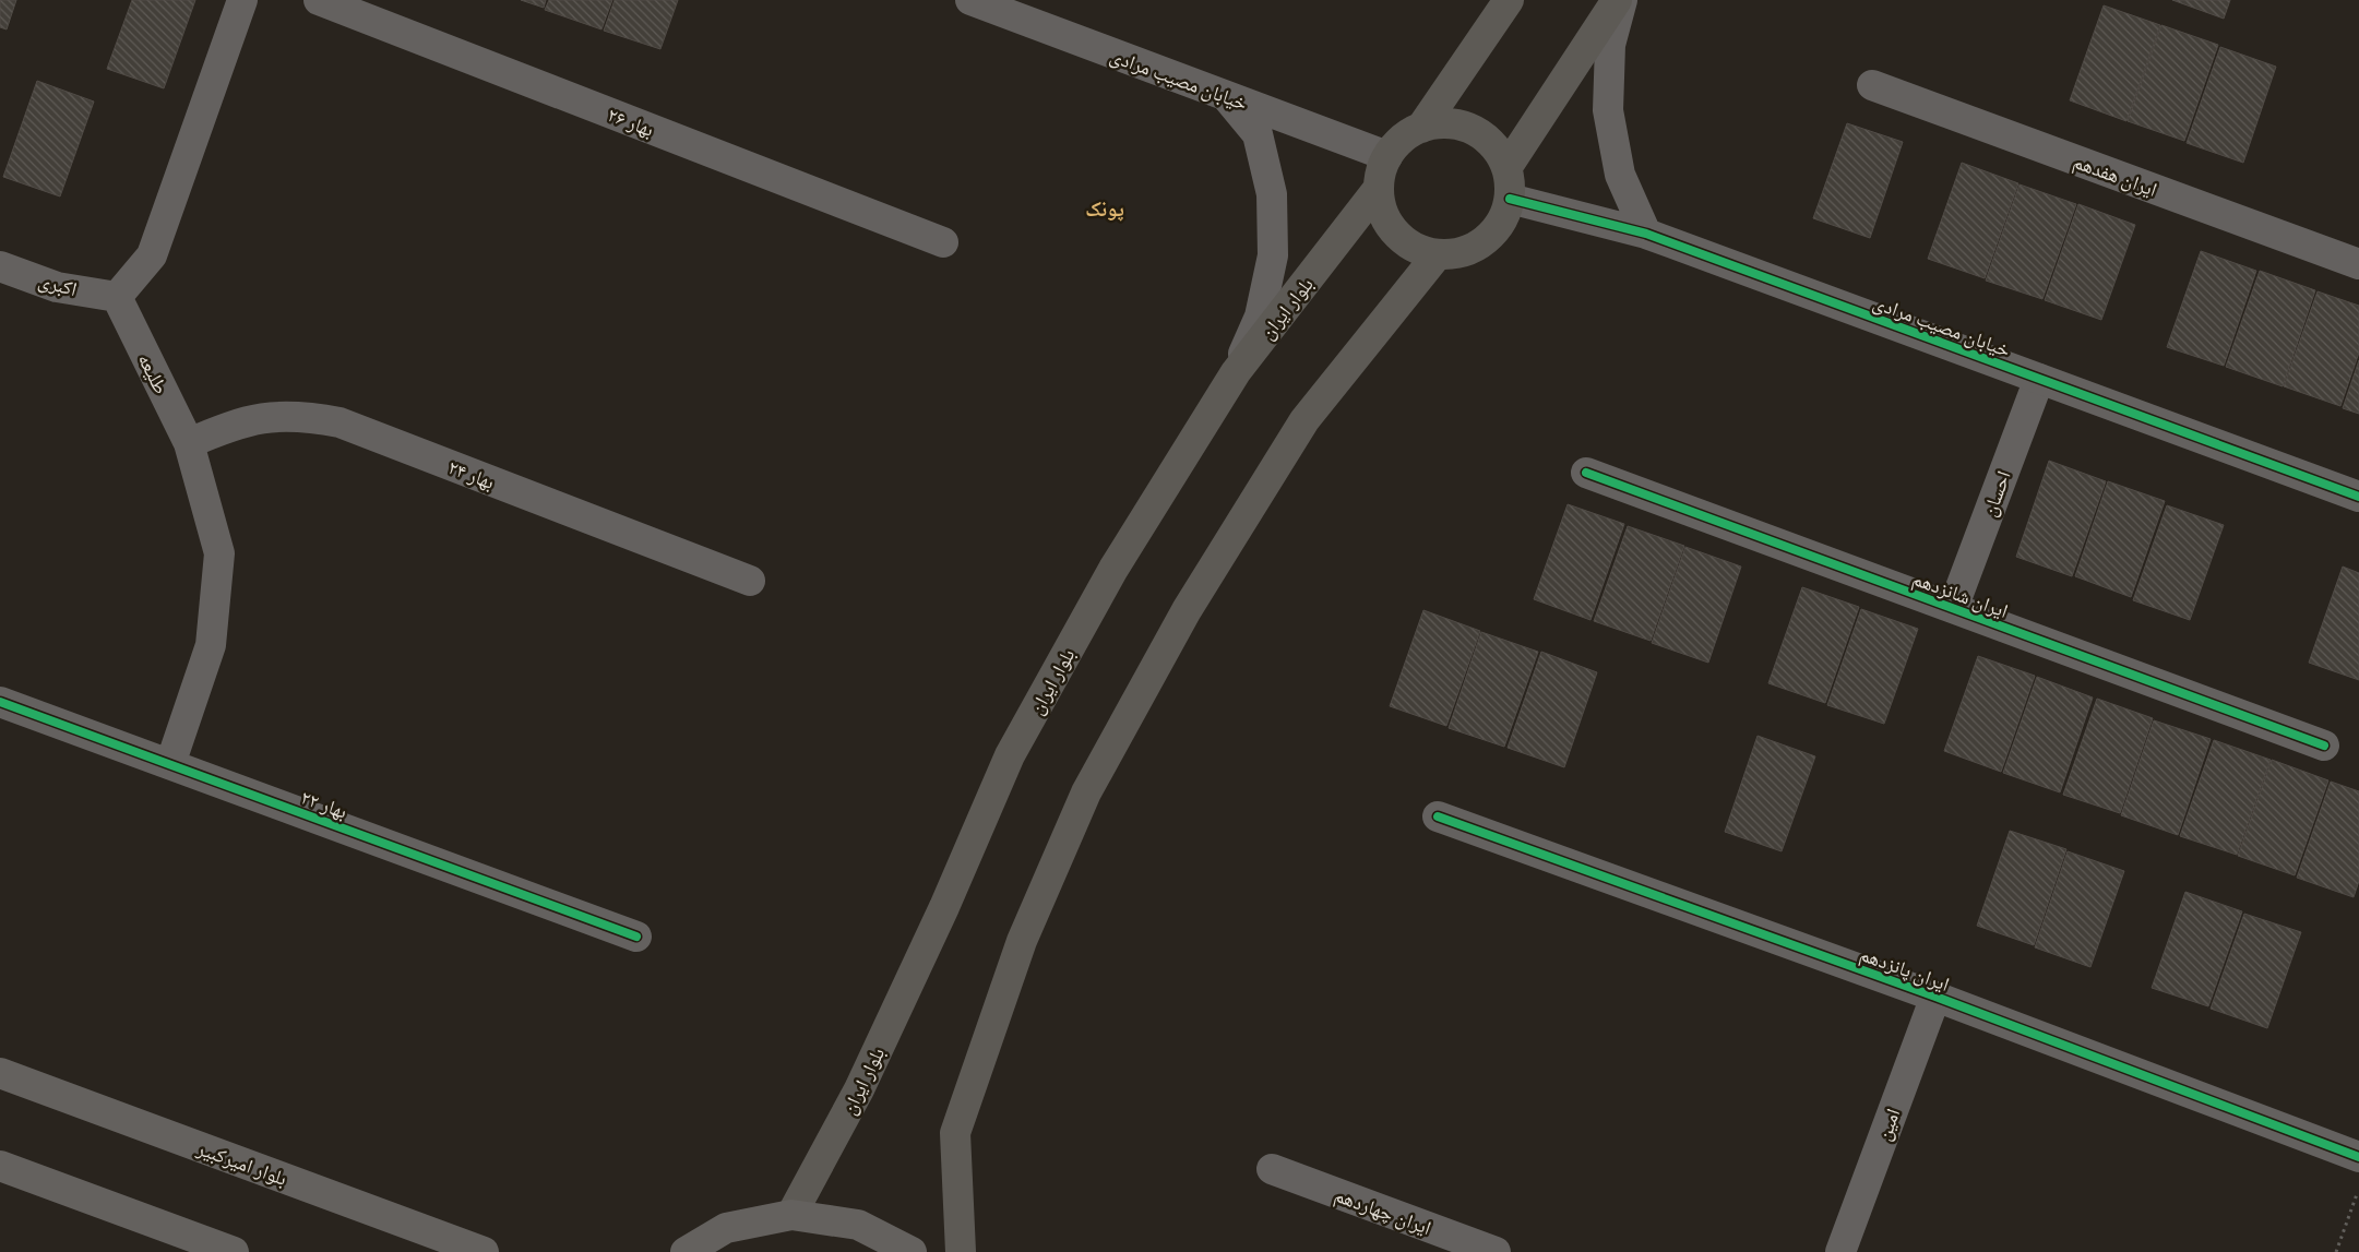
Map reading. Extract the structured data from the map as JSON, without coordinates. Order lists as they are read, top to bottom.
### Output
{
  "streets": {
    "main road": ["بلوار ایران", "بلوار امیرکبیر"],
    "street": [
      "خیابان مصیب مرادی",
      "بهار ۲۶",
      "ایران هفدهم",
      "اکبری",
      "طلیعه",
      "بهار ۲۴",
      "احسان",
      "ایران شانزدهم",
      "بهار ۲۲",
      "ایران پانزدهم",
      "امین",
      "ایران چهاردهم"
    ]
  },
  "crossings": [
    ["خیابان مصیب مرادی", "بلوار ایران"],
    ["خیابان مصیب مرادی", "احسان"],
    ["اکبری", "طلیعه"],
    ["طلیعه", "بهار ۲۴"],
    ["طلیعه", "بهار ۲۲"],
    ["احسان", "ایران شانزدهم"],
    ["ایران پانزدهم", "امین"]
  ],
  "districts": ["پونک"]
}
